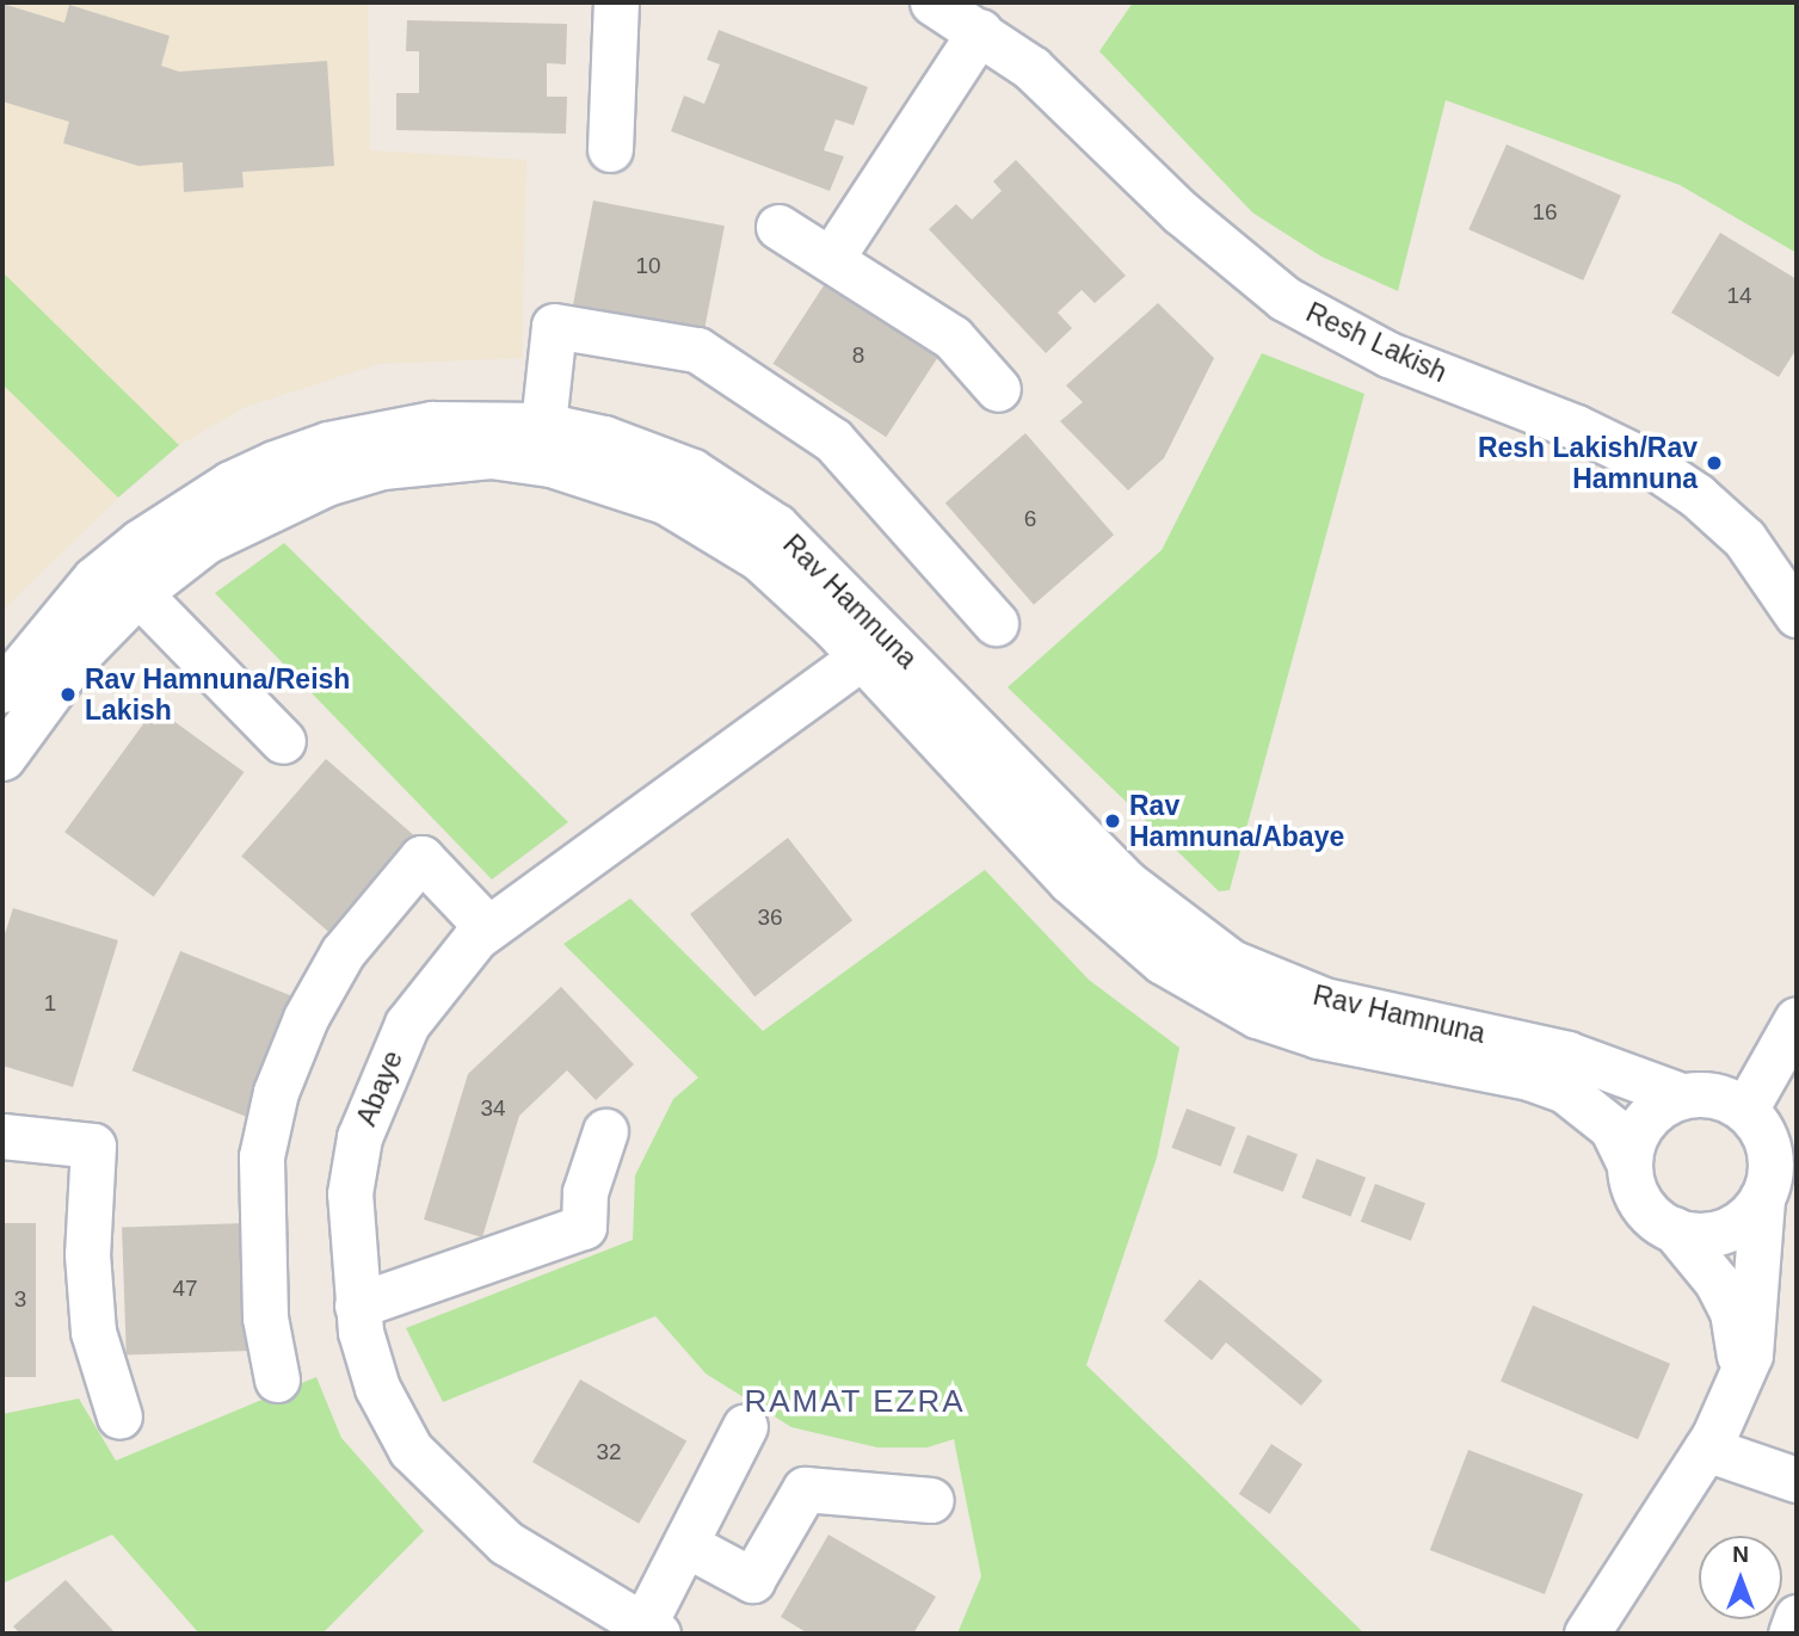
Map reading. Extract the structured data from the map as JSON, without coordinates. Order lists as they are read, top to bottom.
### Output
{
  "streets": {
    "street": ["Resh Lakish", "Rav Hamnuna", "Abaye"]
  },
  "crossings": [
    ["Rav Hamnuna", "Abaye"]
  ],
  "districts": ["RAMAT EZRA"],
  "places": ["Resh Lakish/Rav Hamnuna", "Rav Hamnuna/Reish Lakish", "Rav Hamnuna/Abaye"],
  "house_numbers": [
    "16",
    "10",
    "14",
    "8",
    "6",
    "36",
    "1",
    "34",
    "47",
    "3",
    "32"
  ],
  "north": "top"
}
